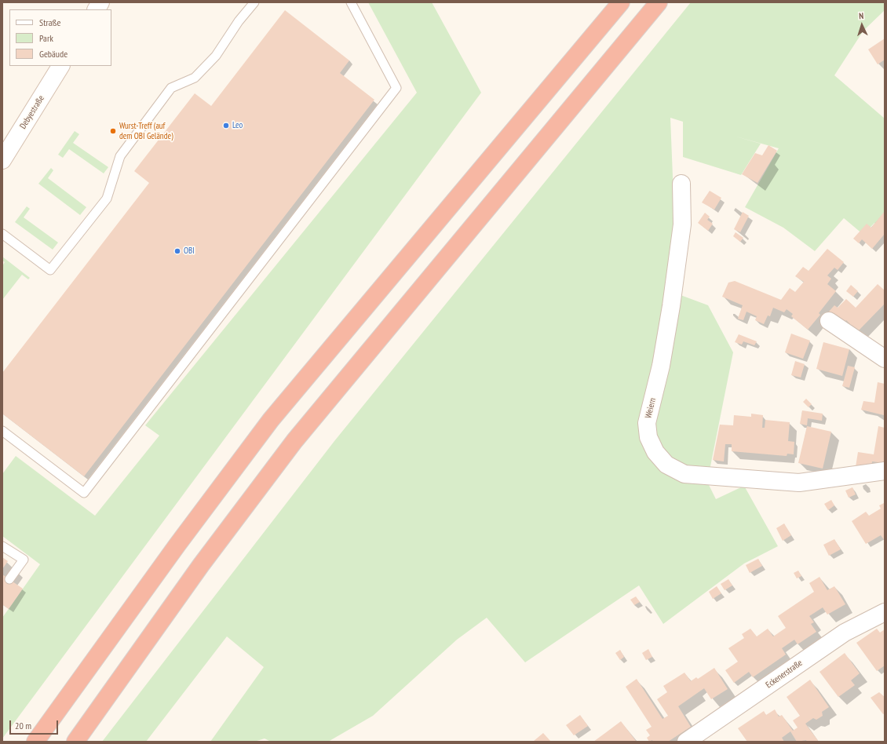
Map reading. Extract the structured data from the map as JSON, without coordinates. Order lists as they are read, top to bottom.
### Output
{
  "streets": {
    "street": ["Debyestraße", "Weiern", "Eckenerstraße"]
  },
  "places": ["Leo", "Wurst-Treff (auf dem OBI Gelände)", "OBI"],
  "legend": ["Straße", "Park", "Gebäude"],
  "scale_bar": "20 m",
  "north": "top"
}
